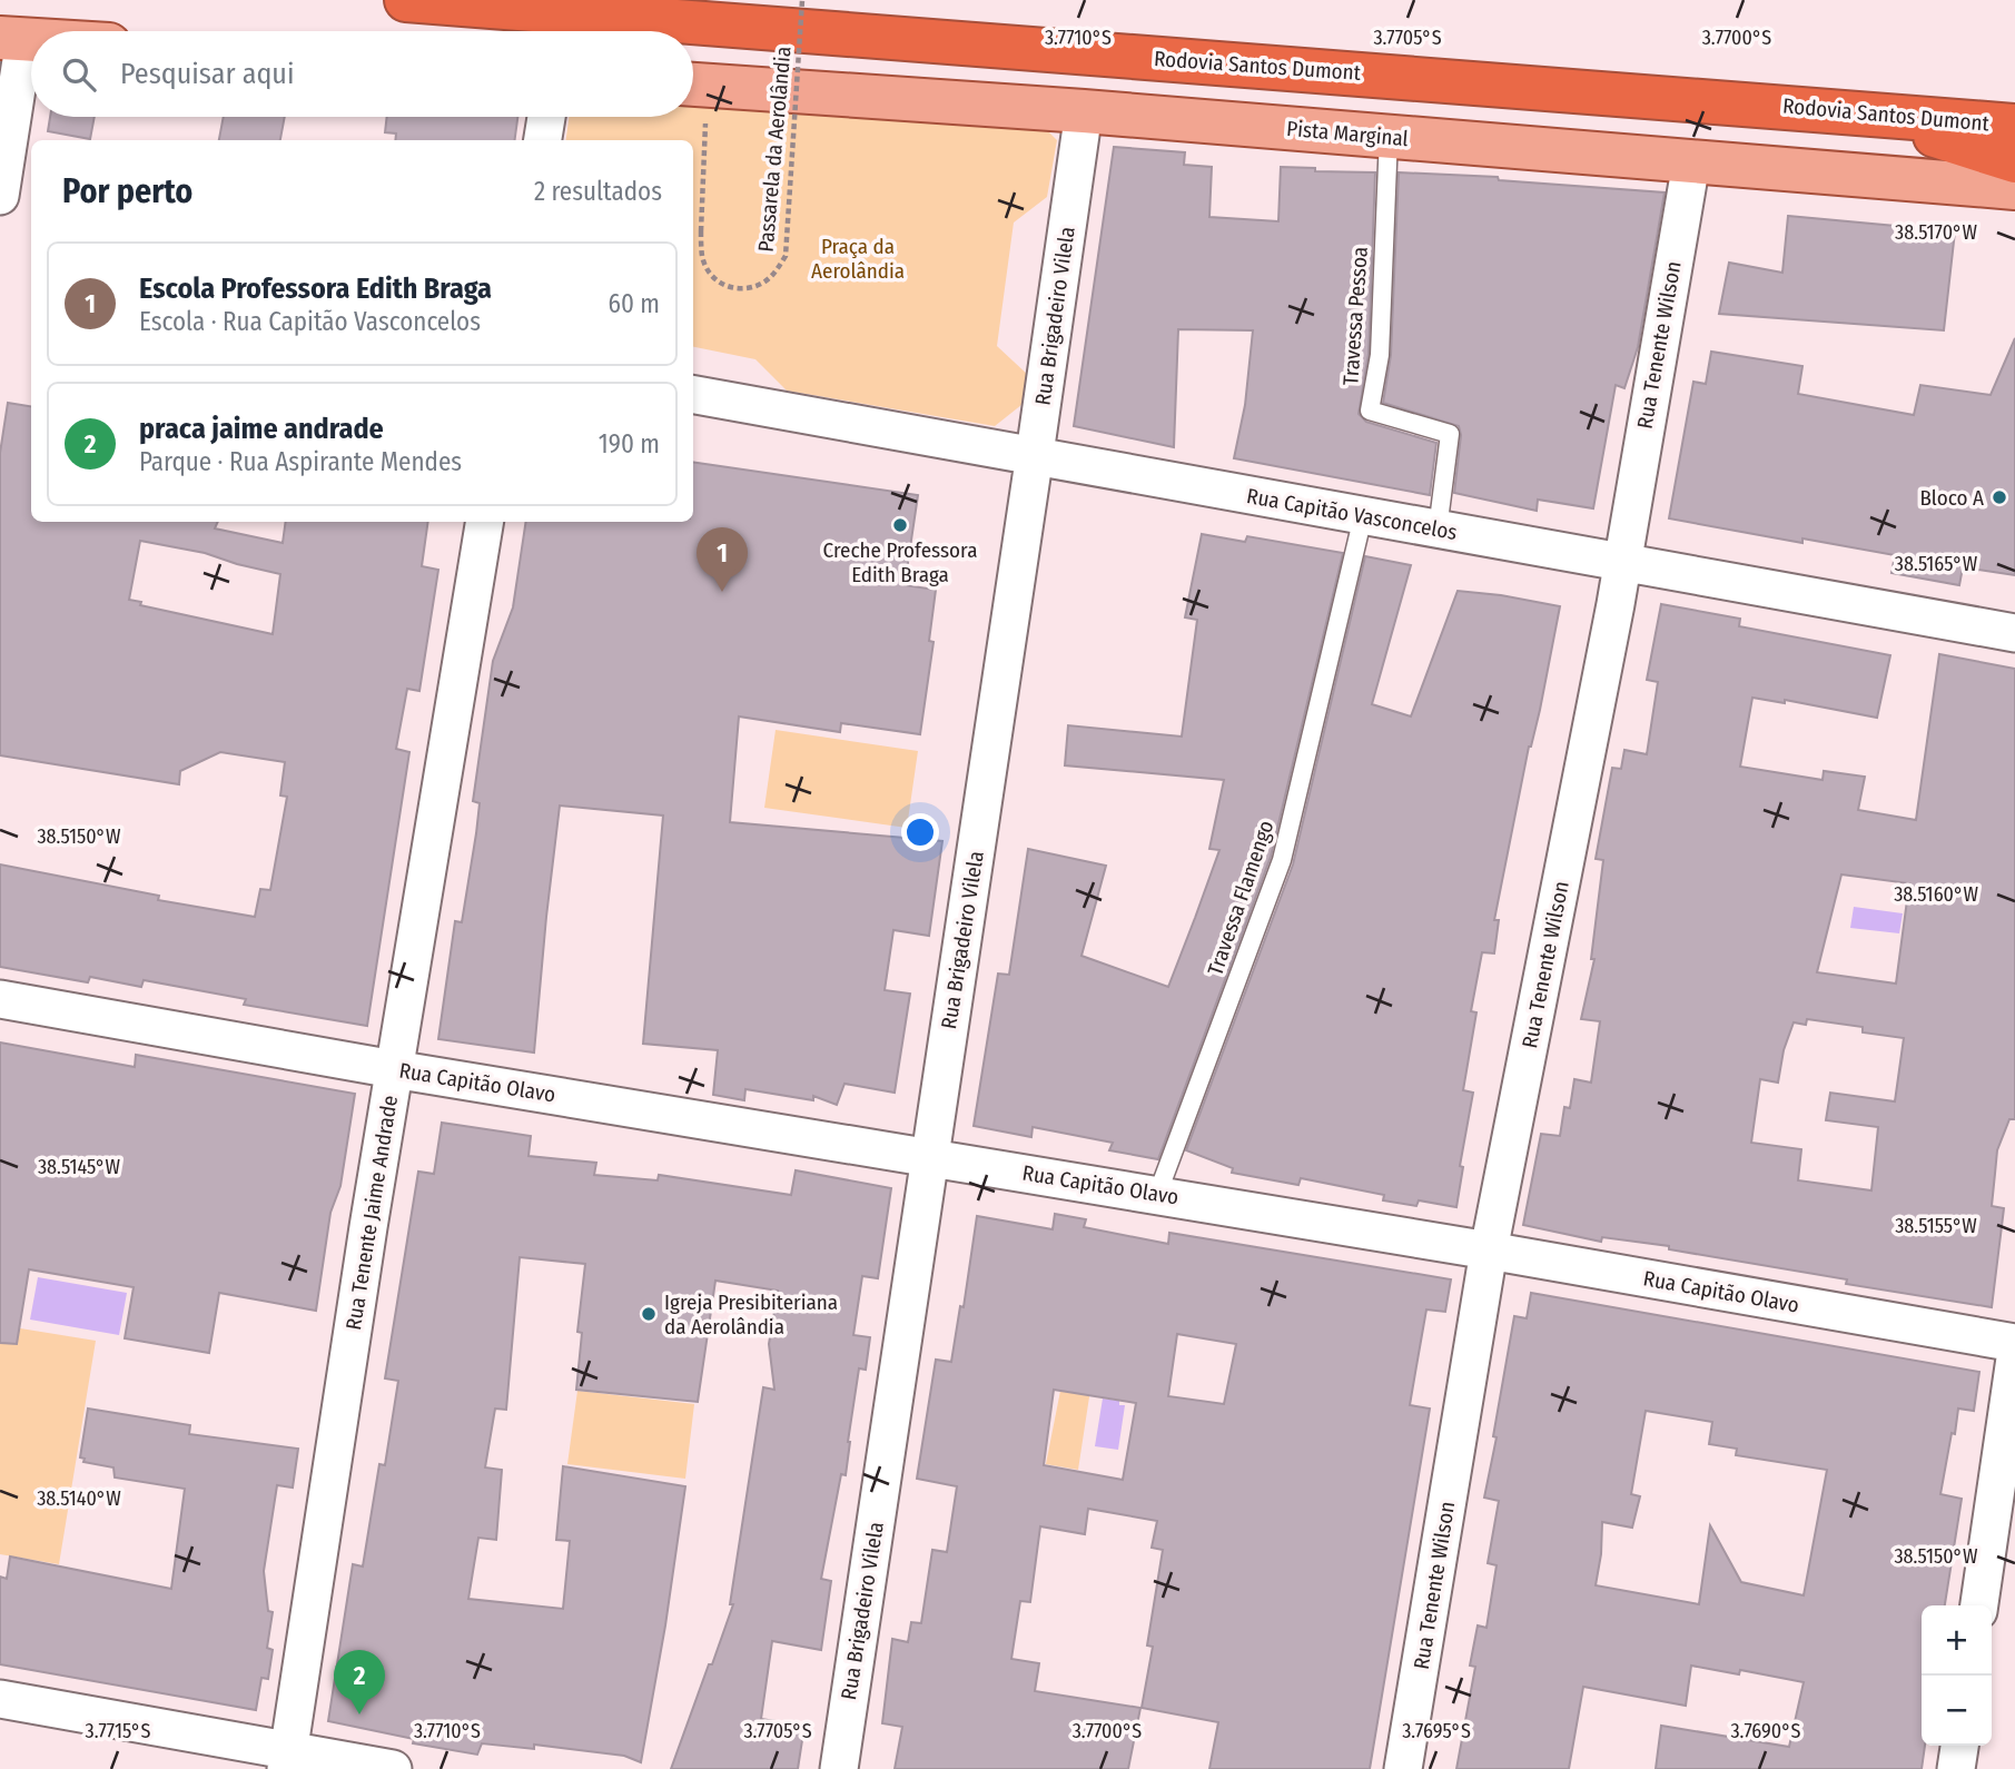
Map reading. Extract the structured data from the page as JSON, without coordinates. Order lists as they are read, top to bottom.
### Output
{
  "streets": {
    "highway": ["Rodovia Santos Dumont"],
    "main road": ["Pista Marginal"],
    "street": [
      "Rua Brigadeiro Vilela",
      "Rua Tenente Wilson",
      "Rua Capitão Vasconcelos",
      "Rua Capitão Olavo",
      "Rua Tenente Jaime Andrade"
    ],
    "lane": ["Travessa Pessoa", "Travessa Flamengo"],
    "path": ["Passarela da Aerolândia"]
  },
  "crossings": [
    ["Pista Marginal", "Passarela da Aerolândia"],
    ["Pista Marginal", "Rua Brigadeiro Vilela"],
    ["Pista Marginal", "Travessa Pessoa"],
    ["Pista Marginal", "Rua Tenente Wilson"],
    ["Rua Brigadeiro Vilela", "Rua Capitão Vasconcelos"],
    ["Rua Brigadeiro Vilela", "Rua Capitão Olavo"],
    ["Travessa Pessoa", "Rua Capitão Vasconcelos"],
    ["Rua Tenente Wilson", "Rua Capitão Vasconcelos"],
    ["Rua Tenente Wilson", "Rua Capitão Olavo"],
    ["Rua Capitão Vasconcelos", "Travessa Flamengo"],
    ["Travessa Flamengo", "Rua Capitão Olavo"],
    ["Rua Capitão Olavo", "Rua Tenente Jaime Andrade"]
  ],
  "parks": ["Praça da Aerolândia"],
  "places": ["Bloco A", "Creche Professora Edith Braga", "Igreja Presibiteriana da Aerolândia"],
  "page": {
    "search": "Pesquisar aqui",
    "heading": ["Por perto", "2 resultados"],
    "list": [
      {
        "mark": "1",
        "name": "Escola Professora Edith Braga",
        "note": "Escola · Rua Capitão Vasconcelos",
        "value": "60 m"
      },
      {
        "mark": "2",
        "name": "praca jaime andrade",
        "note": "Parque · Rua Aspirante Mendes",
        "value": "190 m"
      }
    ],
    "pins": ["1", "2"],
    "map_buttons": ["+", "−"]
  },
  "coordinates": [
    "3.7710°S",
    "3.7705°S",
    "3.7700°S",
    "38.5170°W",
    "38.5165°W",
    "38.5150°W",
    "38.5160°W",
    "38.5145°W",
    "38.5155°W",
    "38.5140°W",
    "3.7715°S",
    "3.7695°S",
    "3.7690°S"
  ]
}
